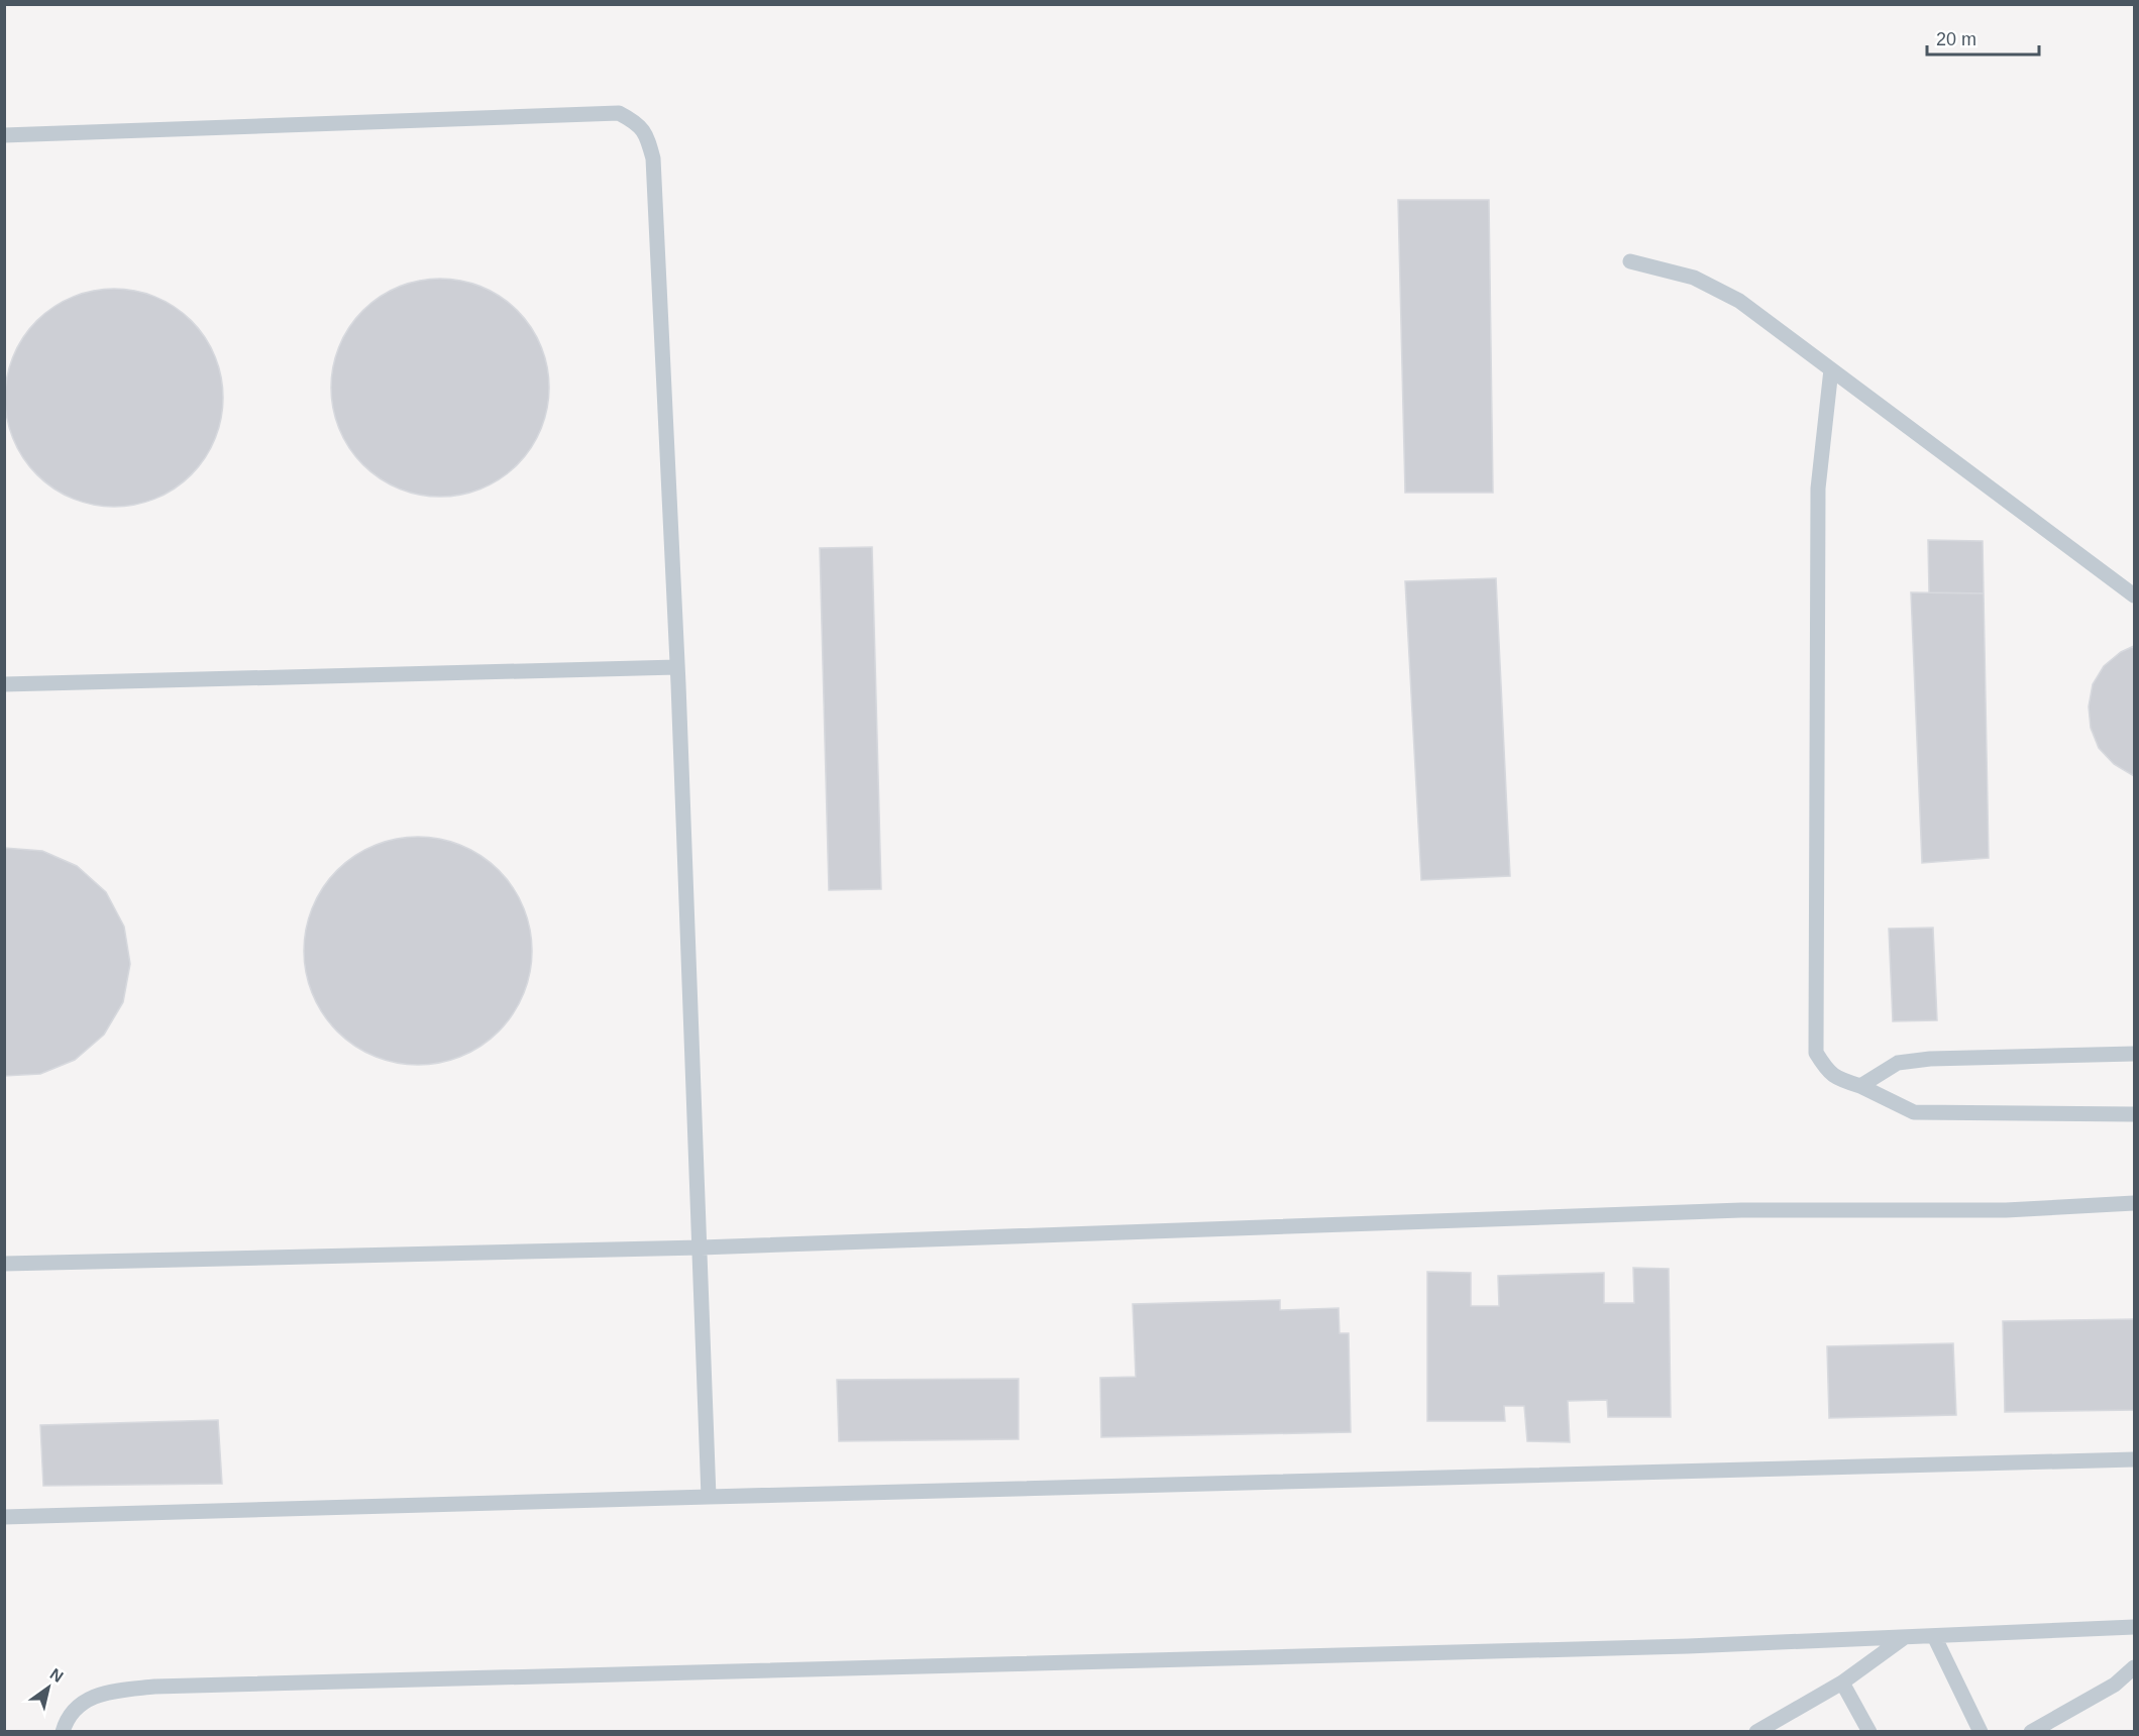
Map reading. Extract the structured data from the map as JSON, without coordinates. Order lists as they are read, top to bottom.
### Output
{
  "scale_bar": "20 m",
  "north": "top right"
}
